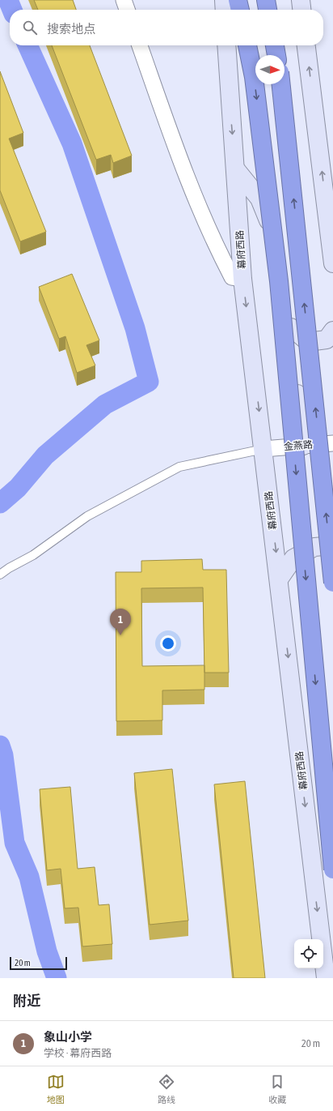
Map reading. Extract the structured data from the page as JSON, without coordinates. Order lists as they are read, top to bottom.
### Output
{
  "streets": {
    "main road": ["幕府西路"],
    "street": ["金燕路"]
  },
  "crossings": [
    ["幕府西路", "金燕路"]
  ],
  "scale_bar": "20 m",
  "north": "right",
  "page": {
    "search": "搜索地点",
    "pins": "1",
    "scale": "20 m",
    "heading": "附近",
    "list": [
      {
        "mark": "1",
        "name": "象山小学",
        "note": "学校 · 幕府西路",
        "value": "20 m"
      }
    ],
    "nav": ["地图", "路线", "收藏"]
  }
}
